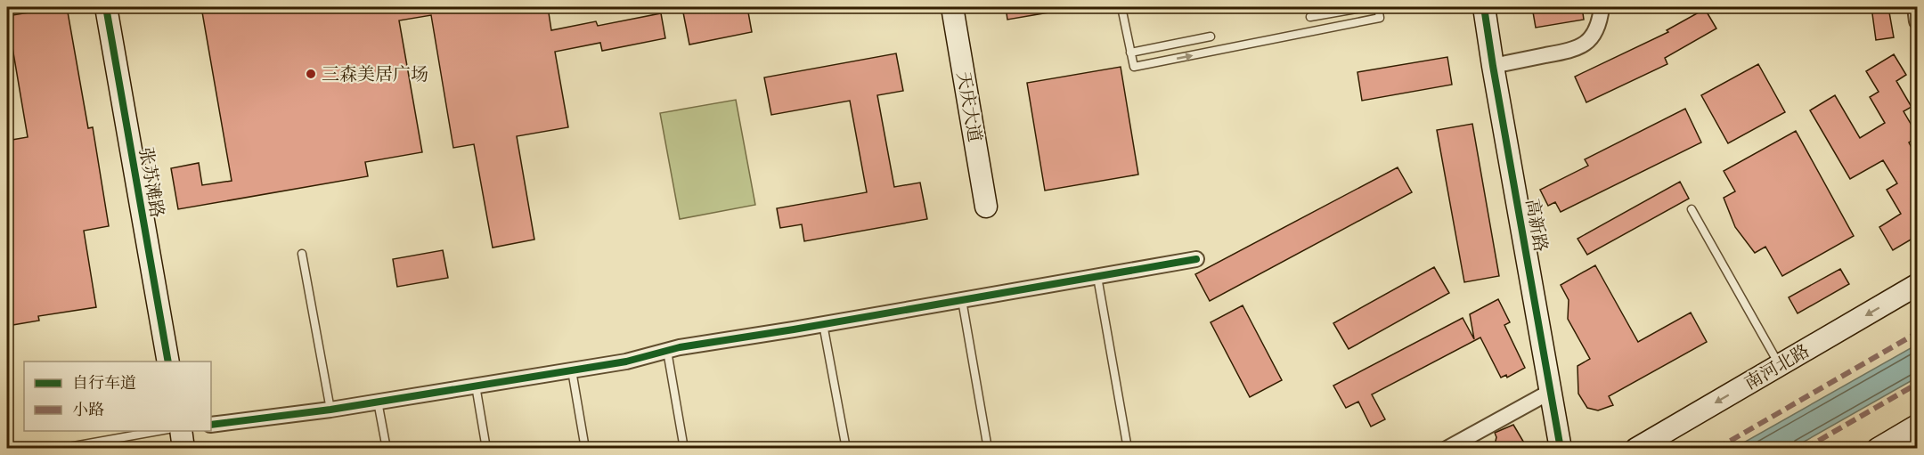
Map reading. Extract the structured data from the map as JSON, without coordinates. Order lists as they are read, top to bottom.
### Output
{
  "streets": {
    "street": [
      "天庆大道",
      "张苏滩路",
      "高新路",
      "南河北路"
    ]
  },
  "one_way": ["南河北路"],
  "places": ["三森美居广场"],
  "legend": ["自行车道", "小路"]
}
